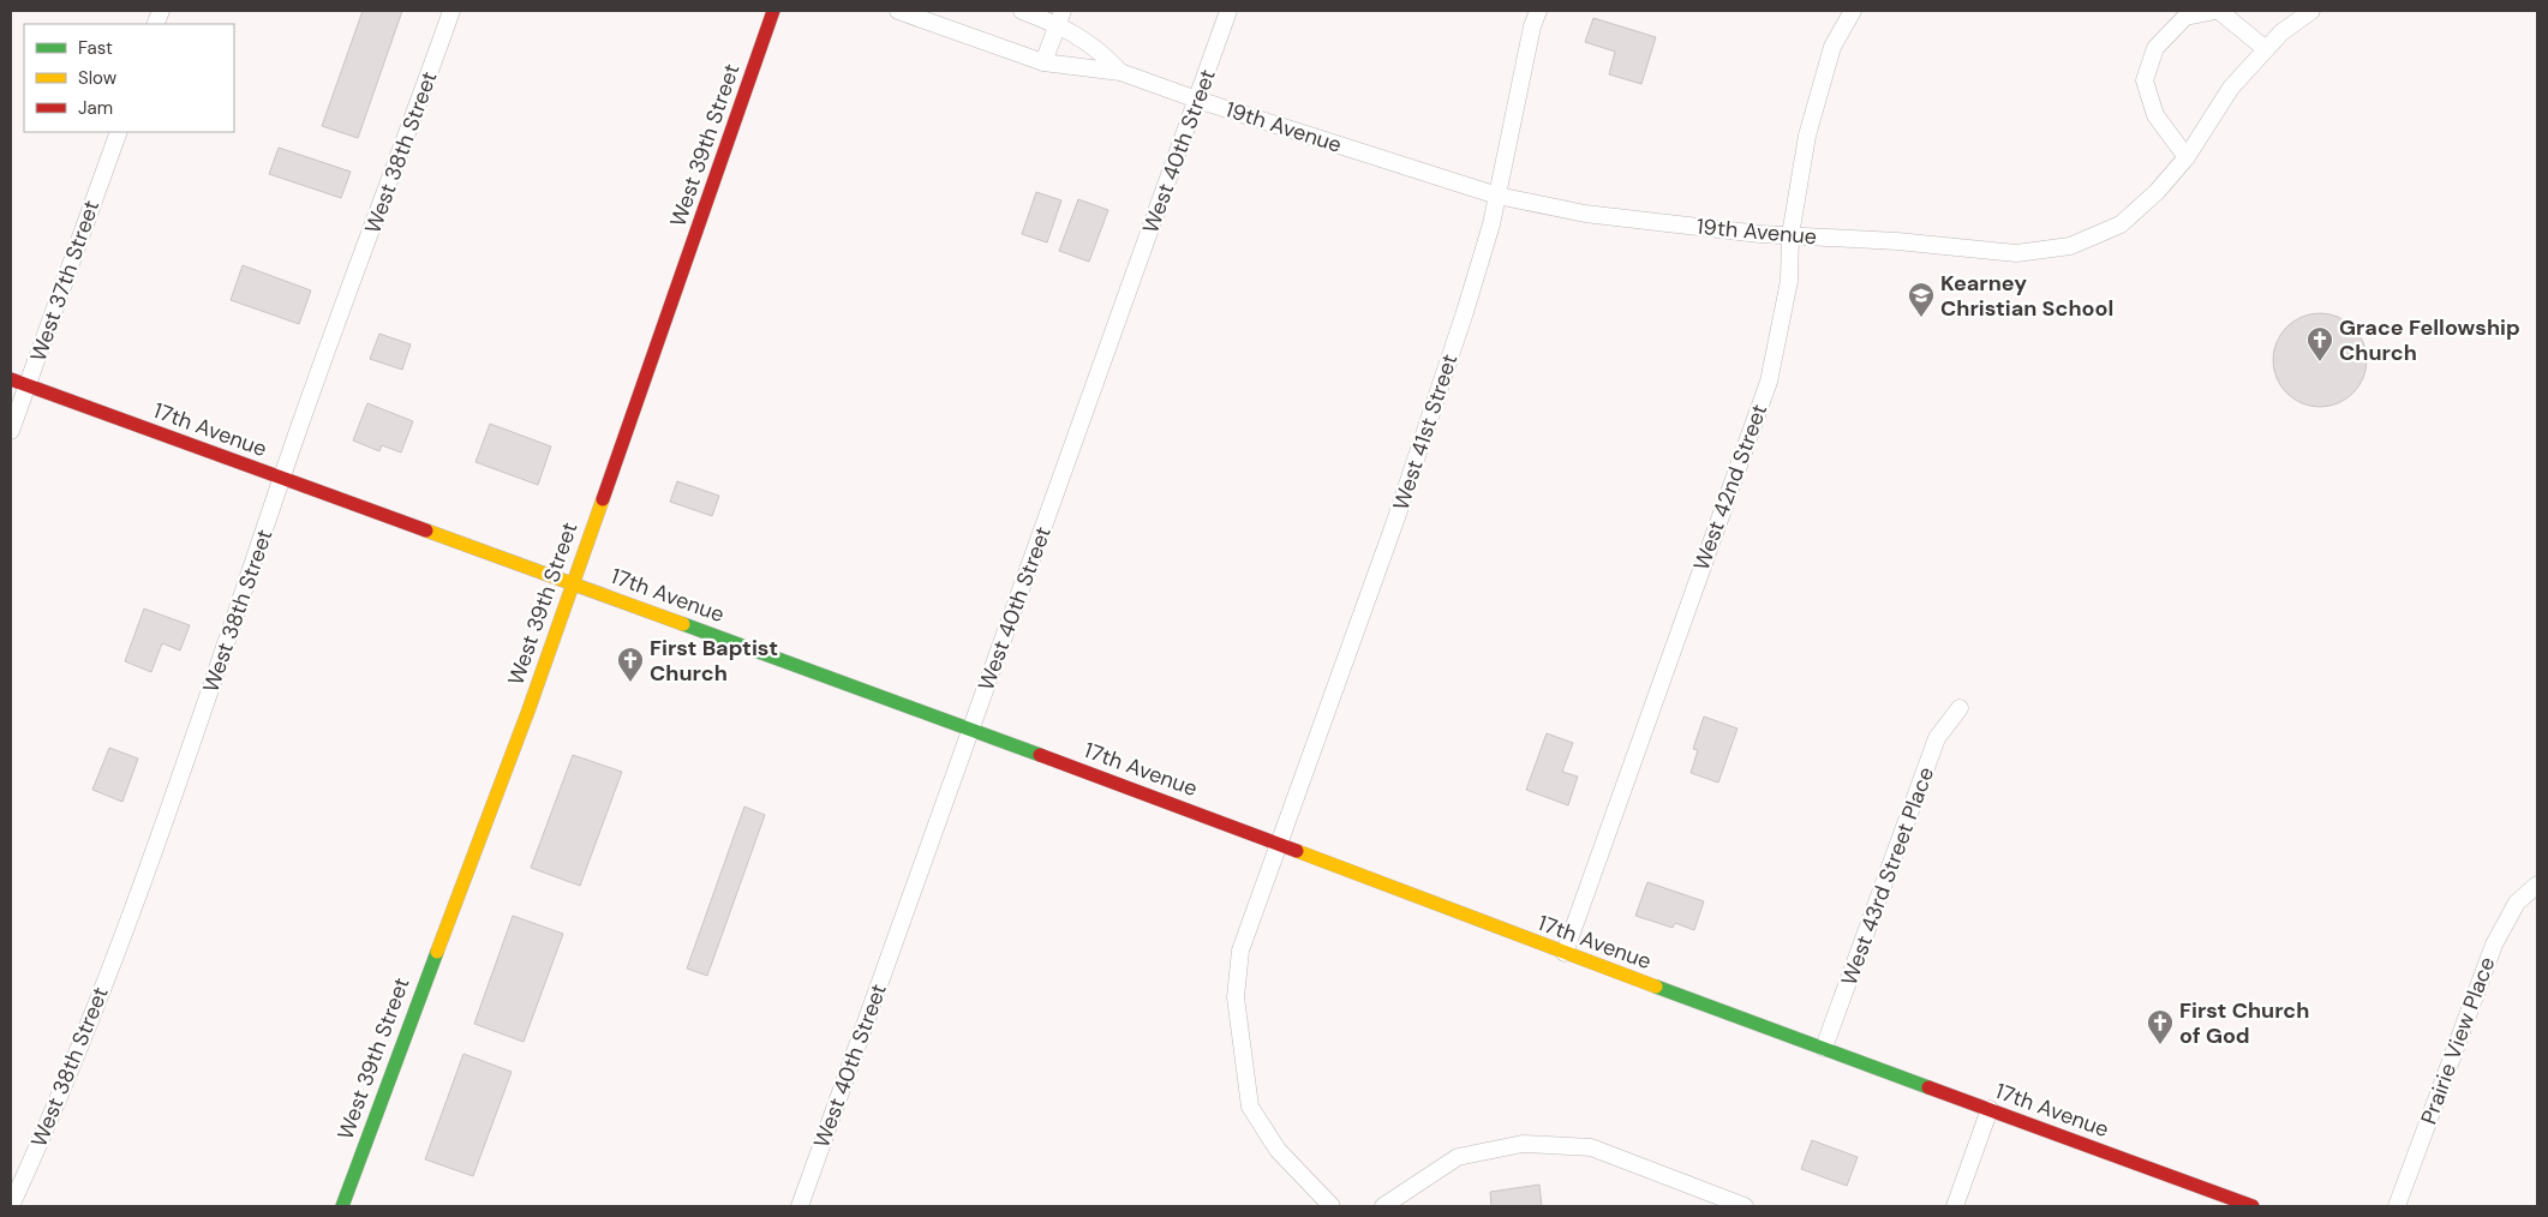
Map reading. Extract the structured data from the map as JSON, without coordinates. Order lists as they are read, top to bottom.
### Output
{
  "streets": {
    "main road": ["West 39th Street", "17th Avenue"],
    "street": [
      "19th Avenue",
      "West 40th Street",
      "West 38th Street",
      "West 37th Street",
      "West 41st Street",
      "West 42nd Street",
      "West 43rd Street Place",
      "Prairie View Place"
    ]
  },
  "crossings": [
    ["19th Avenue", "West 40th Street"],
    ["19th Avenue", "West 41st Street"],
    ["19th Avenue", "West 42nd Street"],
    ["West 39th Street", "17th Avenue"],
    ["West 40th Street", "17th Avenue"],
    ["West 38th Street", "17th Avenue"],
    ["West 37th Street", "17th Avenue"],
    ["17th Avenue", "West 41st Street"],
    ["17th Avenue", "West 42nd Street"],
    ["17th Avenue", "West 43rd Street Place"]
  ],
  "places": {
    "school or university": ["Kearney Christian School"],
    "church": ["Grace Fellowship Church", "First Baptist Church", "First Church of God"]
  },
  "legend": ["Fast", "Slow", "Jam"]
}
